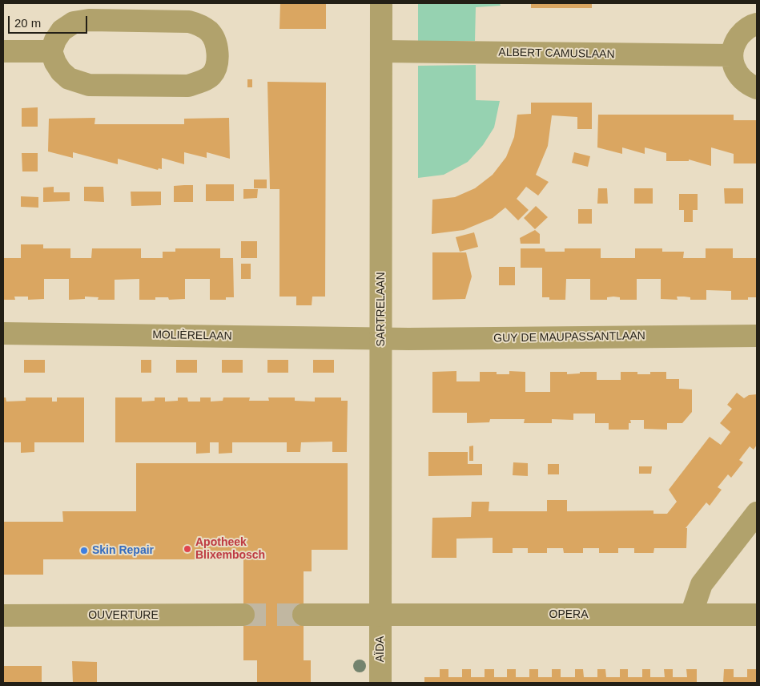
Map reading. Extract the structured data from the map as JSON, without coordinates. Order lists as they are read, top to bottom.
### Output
{
  "streets": {
    "street": [
      "ALBERT CAMUSLAAN",
      "SARTRELAAN",
      "MOLIÈRELAAN",
      "GUY DE MAUPASSANTLAAN",
      "OPERA",
      "OUVERTURE",
      "AÏDA"
    ]
  },
  "crossings": [
    ["ALBERT CAMUSLAAN", "SARTRELAAN"],
    ["SARTRELAAN", "MOLIÈRELAAN"],
    ["SARTRELAAN", "GUY DE MAUPASSANTLAAN"],
    ["SARTRELAAN", "OPERA"],
    ["SARTRELAAN", "AÏDA"],
    ["MOLIÈRELAAN", "GUY DE MAUPASSANTLAAN"],
    ["OPERA", "AÏDA"]
  ],
  "places": ["Apotheek Blixembosch", "Skin Repair"],
  "scale_bar": "20 m"
}
